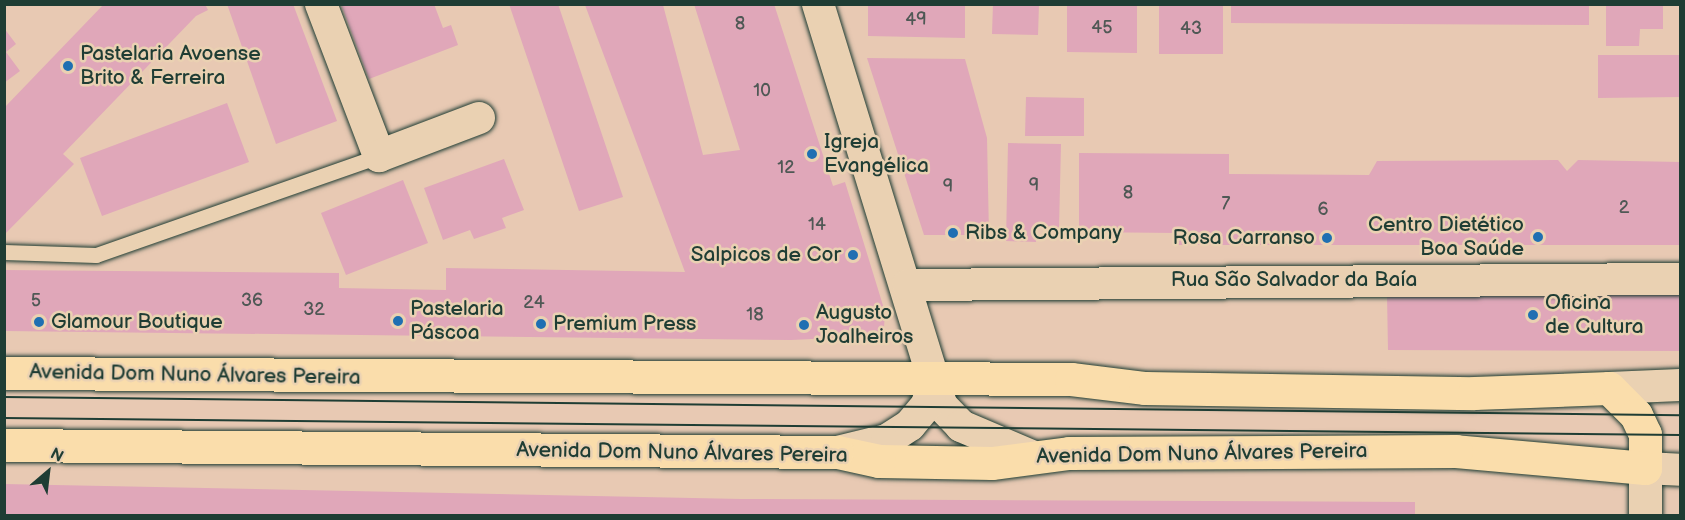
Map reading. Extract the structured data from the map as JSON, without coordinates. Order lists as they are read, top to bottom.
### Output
{
  "streets": {
    "main road": ["Avenida Dom Nuno Álvares Pereira"],
    "street": ["Rua São Salvador da Baía"]
  },
  "places": [
    "Pastelaria Avoense Brito & Ferreira",
    "Igreja Evangélica",
    "Ribs & Company",
    "Centro Dietético Boa Saúde",
    "Rosa Carranso",
    "Salpicos de Cor",
    "Oficina de Cultura",
    "Pastelaria Páscoa",
    "Glamour Boutique",
    "Premium Press",
    "Augusto Joalheiros"
  ],
  "house_numbers": [
    "49",
    "8",
    "45",
    "43",
    "10",
    "12",
    "9",
    "9",
    "8",
    "7",
    "2",
    "6",
    "14",
    "5",
    "36",
    "24",
    "32",
    "18"
  ],
  "north": "top right"
}
